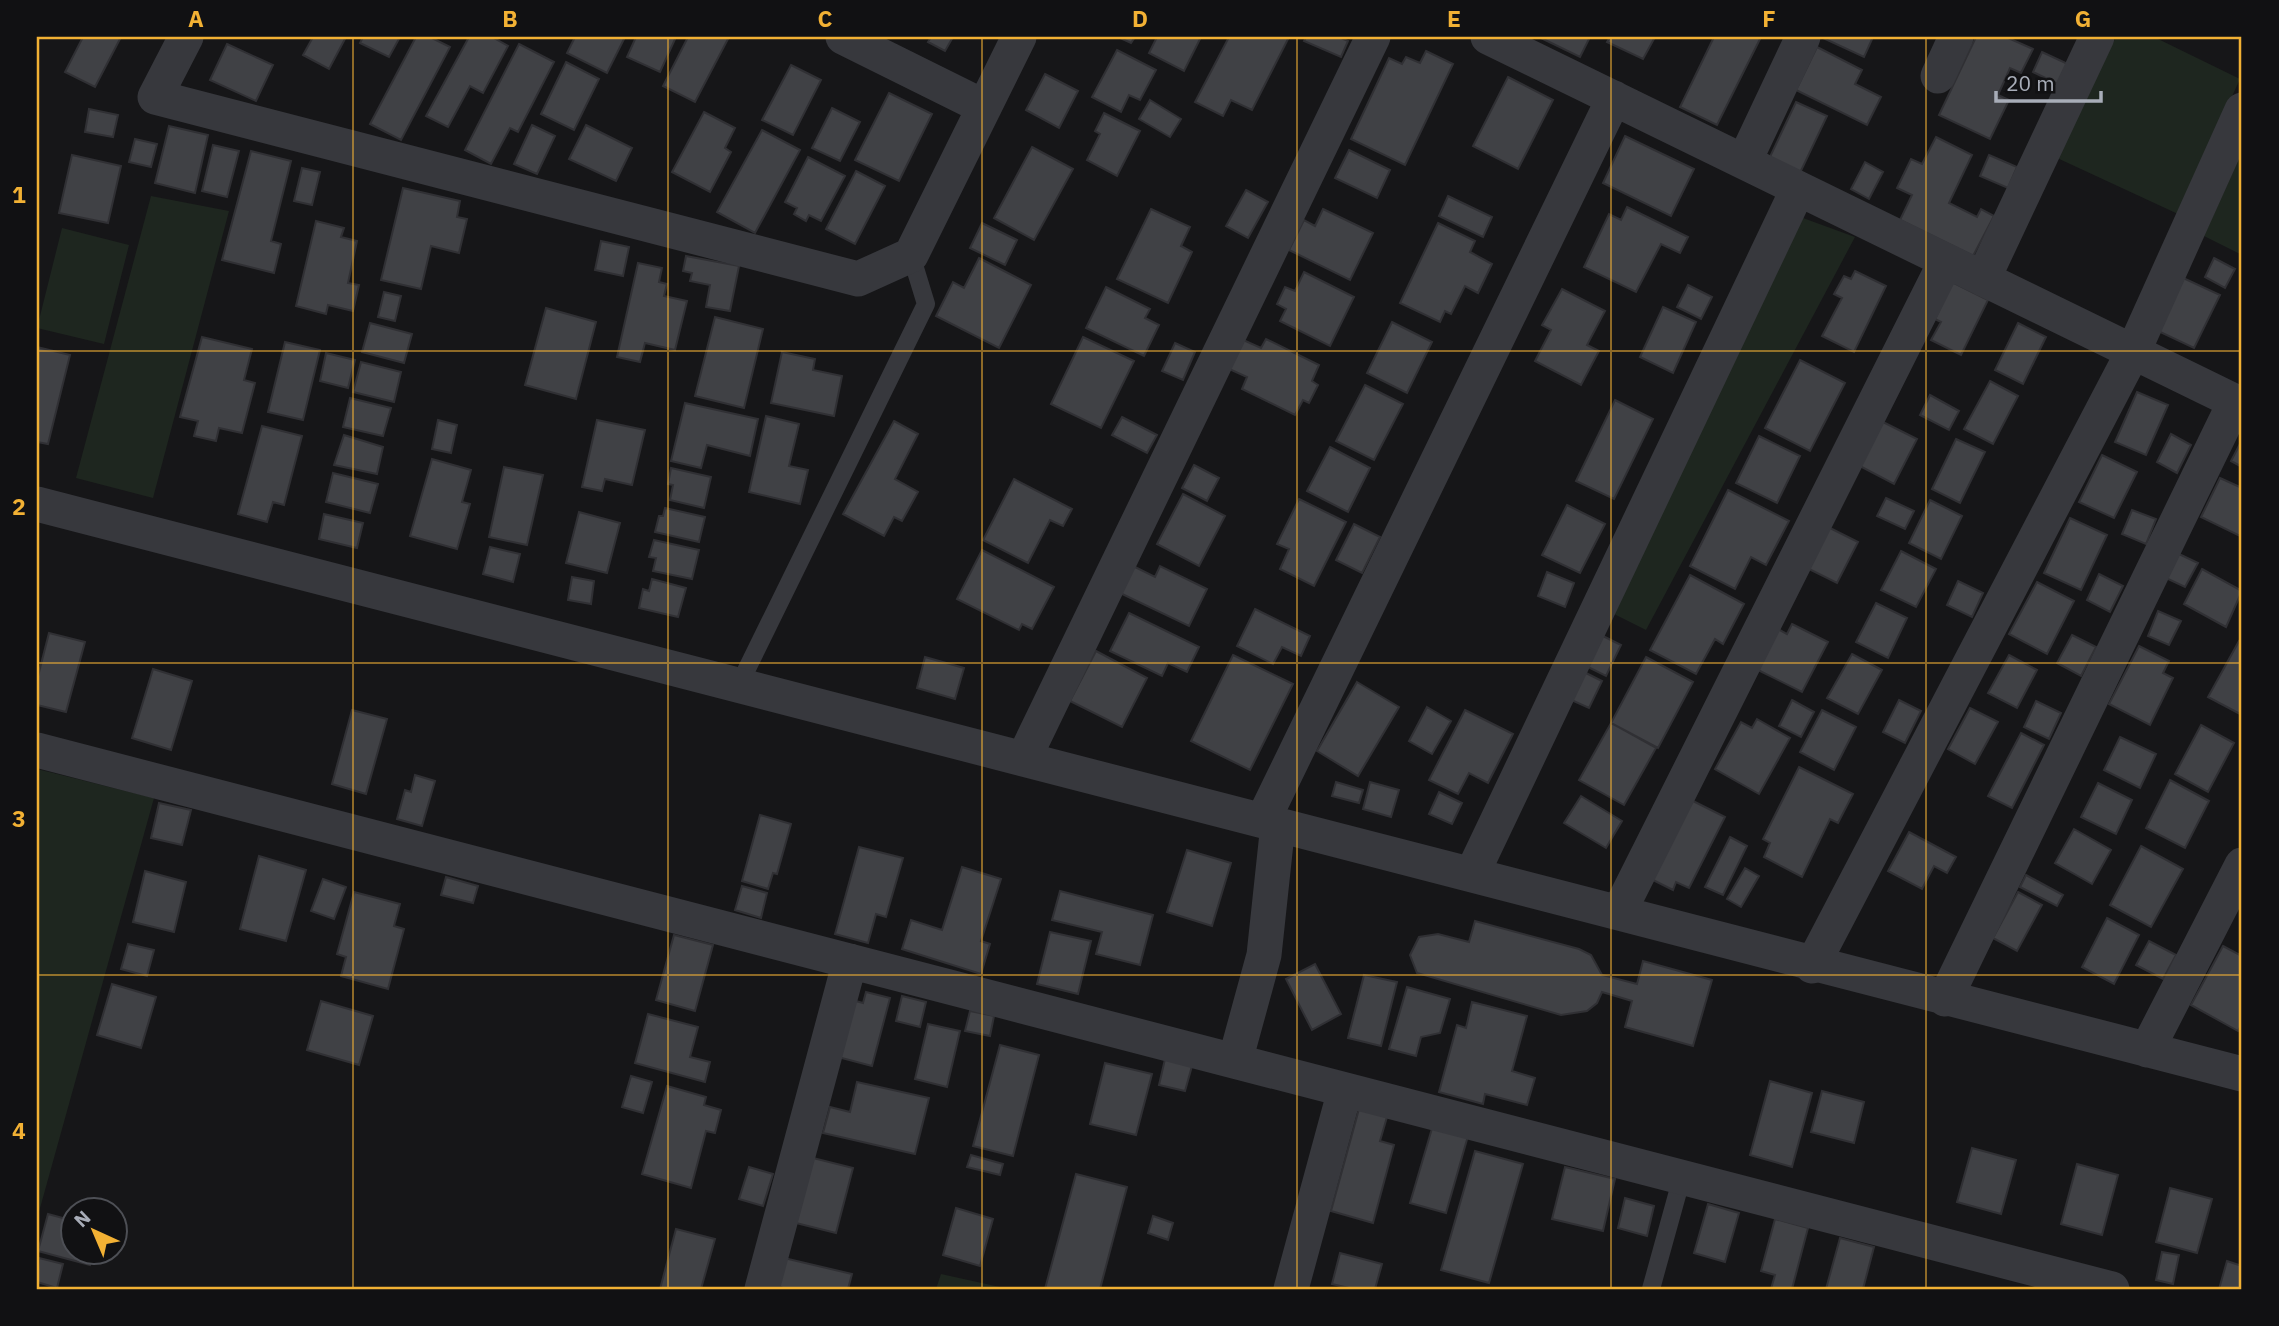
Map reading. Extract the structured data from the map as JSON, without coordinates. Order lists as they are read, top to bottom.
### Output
{
  "scale_bar": "20 m",
  "north": "top left",
  "grid": {
    "columns": [
      "A",
      "B",
      "C",
      "D",
      "E",
      "F",
      "G"
    ],
    "rows": [
      "1",
      "2",
      "3",
      "4"
    ]
  }
}
